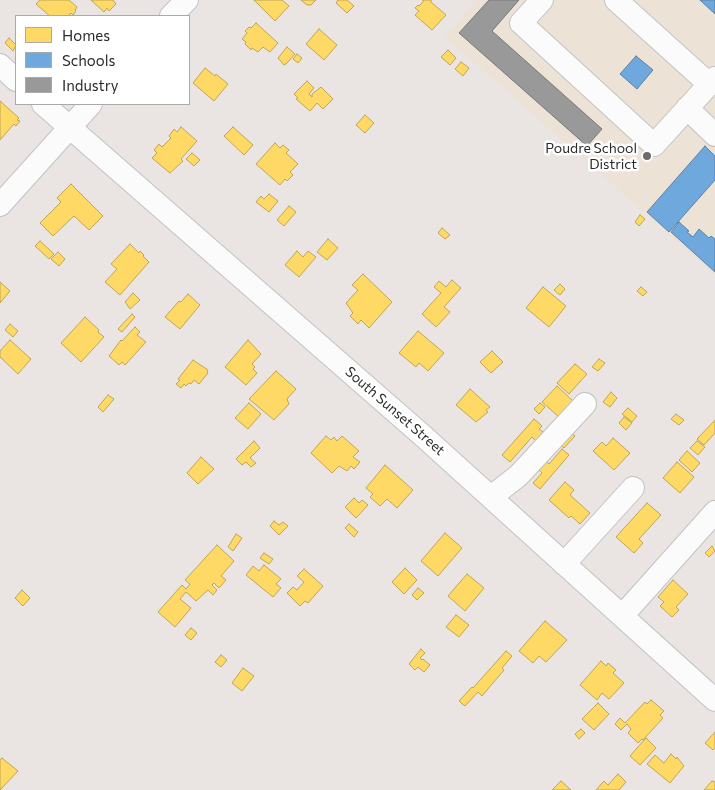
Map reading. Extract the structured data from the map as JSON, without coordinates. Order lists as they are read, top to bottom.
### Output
{
  "streets": {
    "street": ["South Sunset Street"]
  },
  "places": ["Poudre School District"],
  "legend": ["Homes", "Schools", "Industry"]
}
